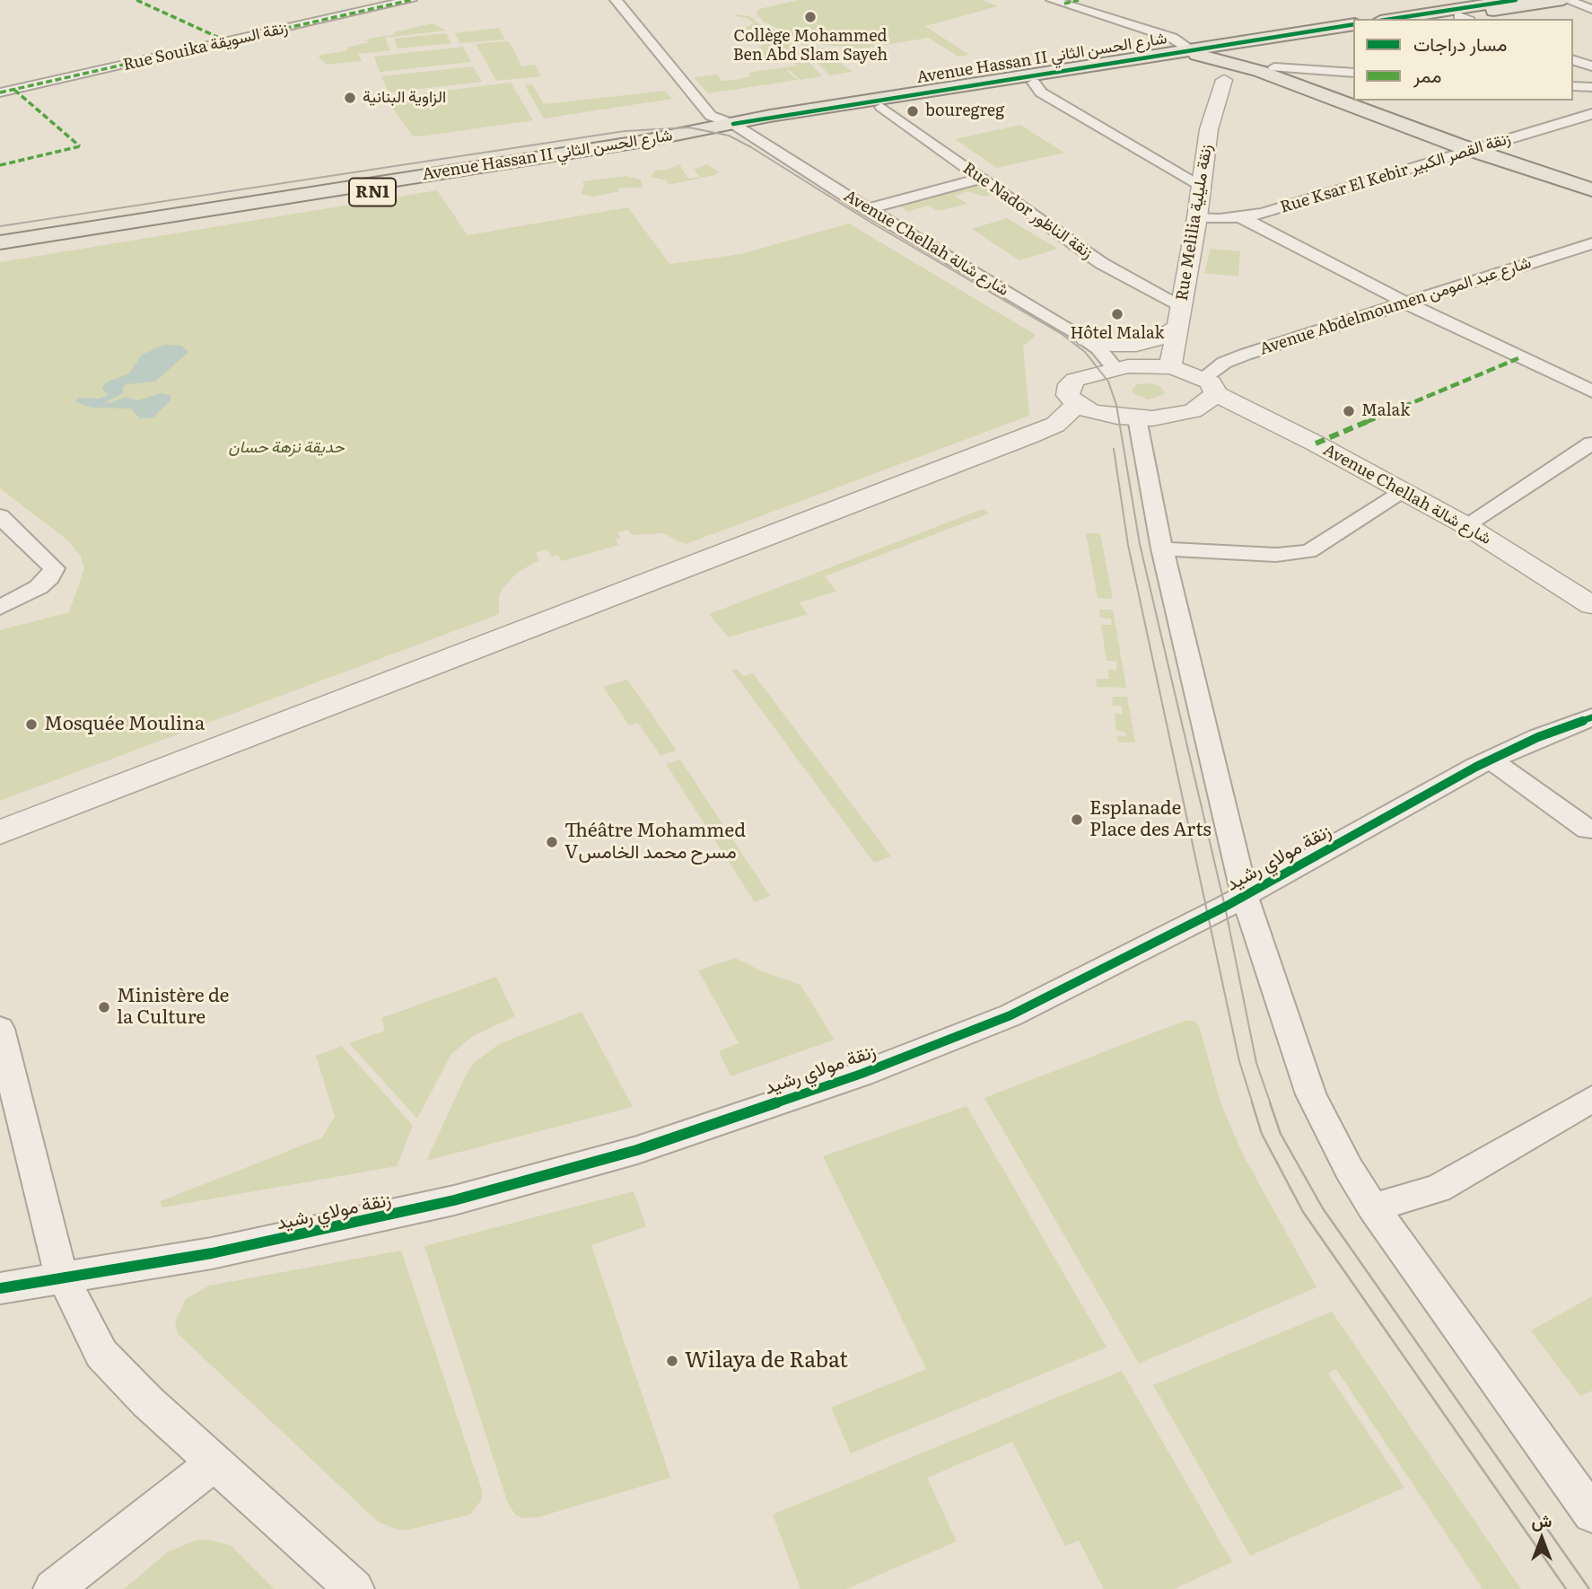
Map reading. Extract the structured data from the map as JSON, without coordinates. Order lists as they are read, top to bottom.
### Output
{
  "streets": {
    "main road": ["Avenue Hassan II شارع الحسن الثاني", "RN1"],
    "street": [
      "Rue Souika زنقة السويقة",
      "Rue Ksar El Kebir زنقة القصر الكبير",
      "Rue Nador زنقة الناظور",
      "Rue Melilia زنقة مليلية",
      "Avenue Chellah شارع شالة",
      "Avenue Abdelmoumen شارع عبد المومن",
      "زنقة مولاي رشيد"
    ]
  },
  "crossings": [
    ["Avenue Hassan II شارع الحسن الثاني", "Rue Nador زنقة الناظور"],
    ["Avenue Hassan II شارع الحسن الثاني", "Avenue Chellah شارع شالة"],
    ["Rue Ksar El Kebir زنقة القصر الكبير", "Rue Melilia زنقة مليلية"],
    ["Rue Nador زنقة الناظور", "Rue Melilia زنقة مليلية"],
    ["Rue Melilia زنقة مليلية", "Avenue Chellah شارع شالة"],
    ["Avenue Chellah شارع شالة", "Avenue Abdelmoumen شارع عبد المومن"]
  ],
  "parks": ["حديقة نزهة حسان"],
  "places": [
    "Collège Mohammed Ben Abd Slam Sayeh",
    "الزاوية البنانية",
    "bouregreg",
    "Hôtel Malak",
    "Malak",
    "Mosquée Moulina",
    "Esplanade Place des Arts",
    "Théâtre Mohammed Vمسرح محمد الخامس",
    "Ministère de la Culture",
    "Wilaya de Rabat"
  ],
  "legend": ["مسار دراجات", "ممر"],
  "north": "top"
}
